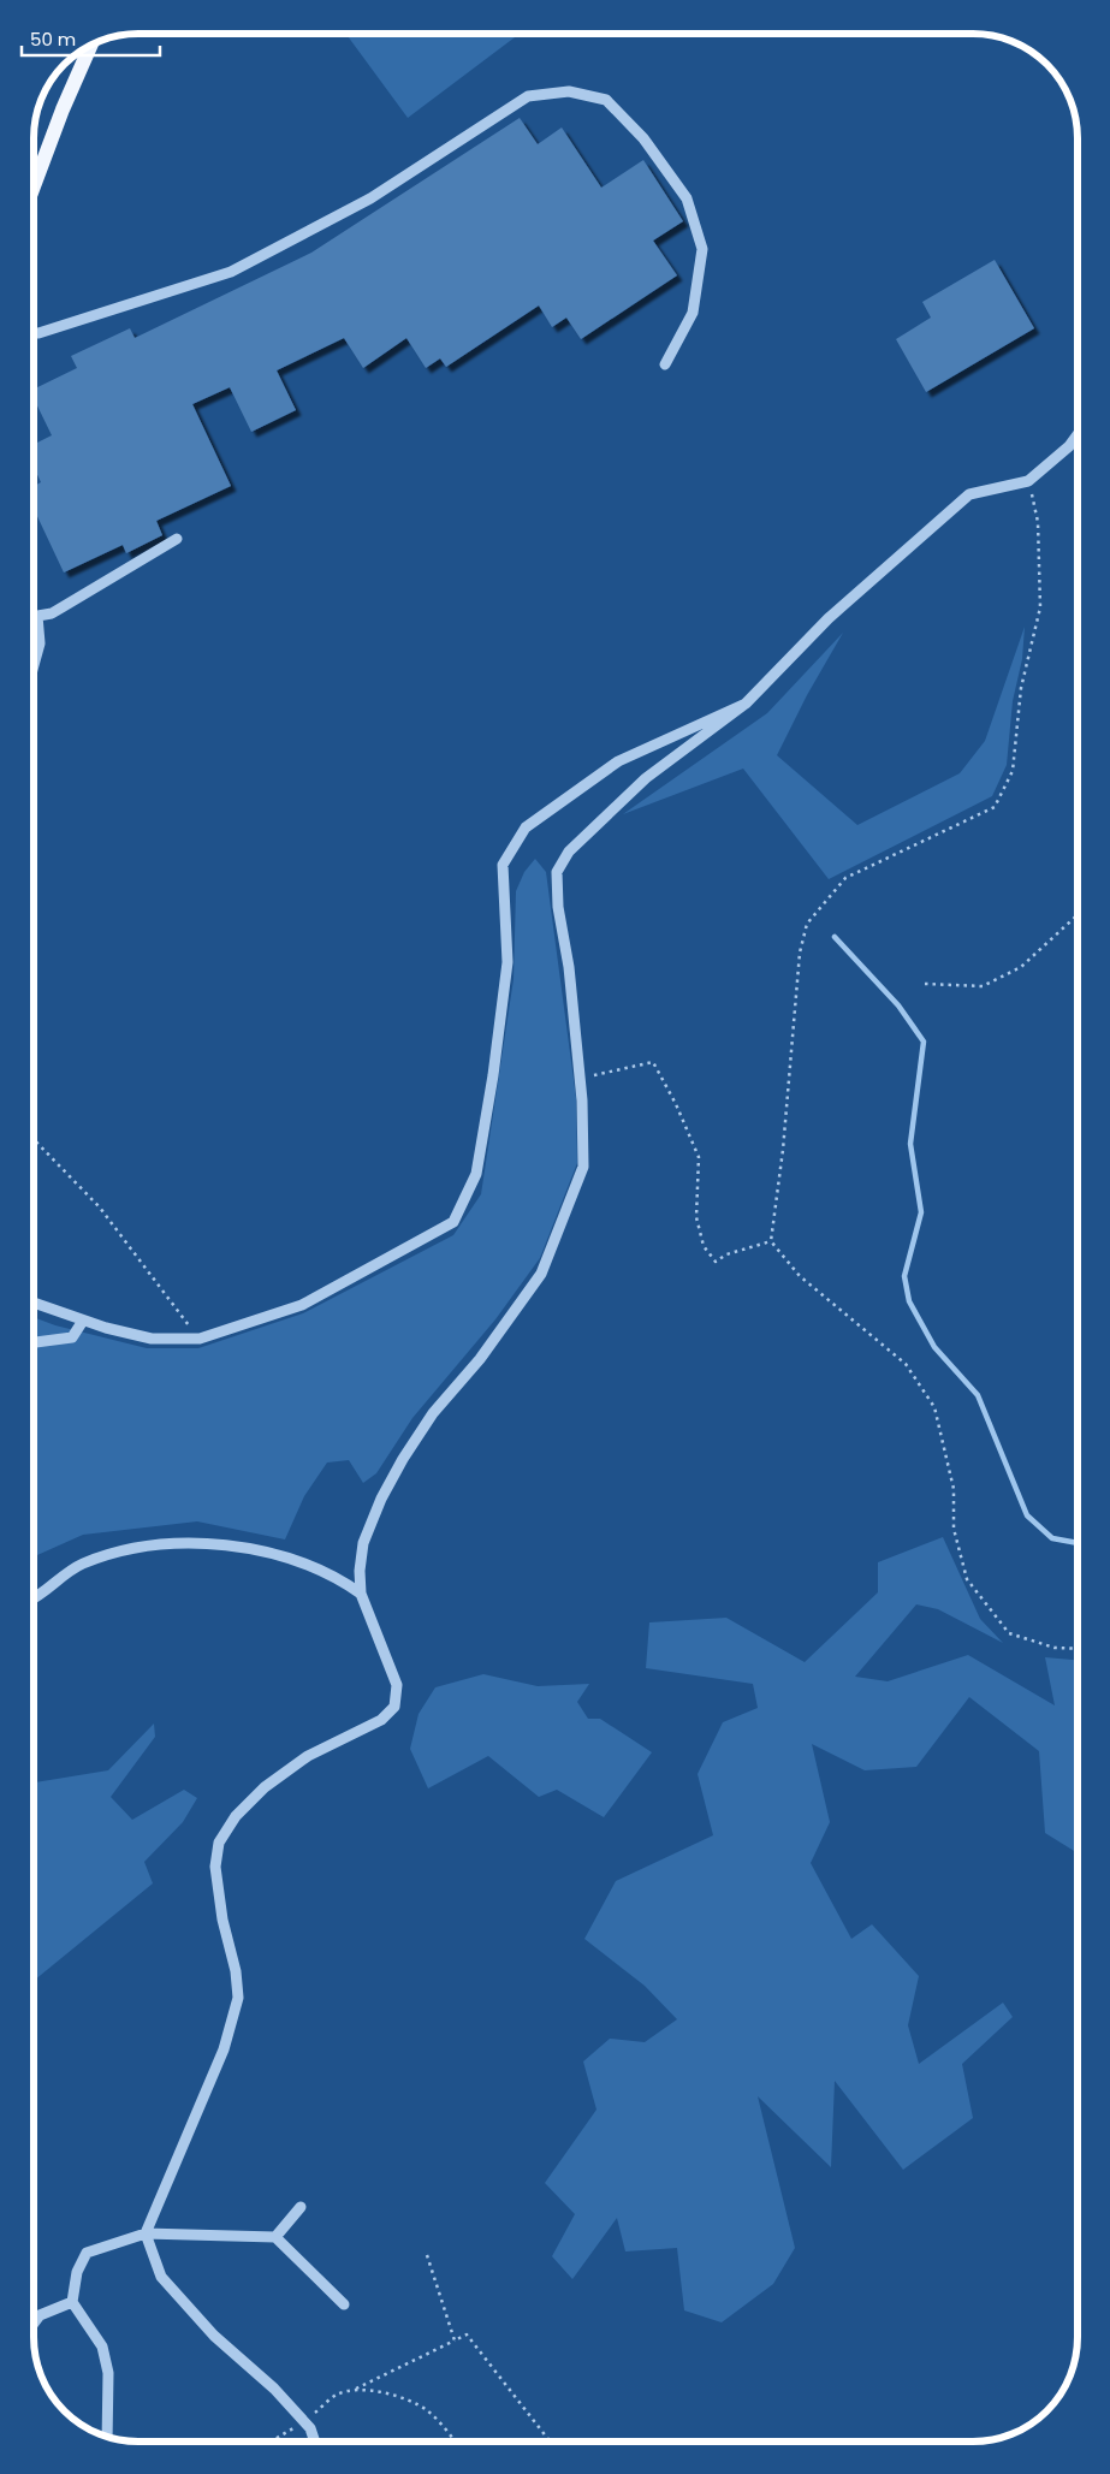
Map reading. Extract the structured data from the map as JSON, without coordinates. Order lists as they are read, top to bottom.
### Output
{
  "scale_bar": "50 m"
}
